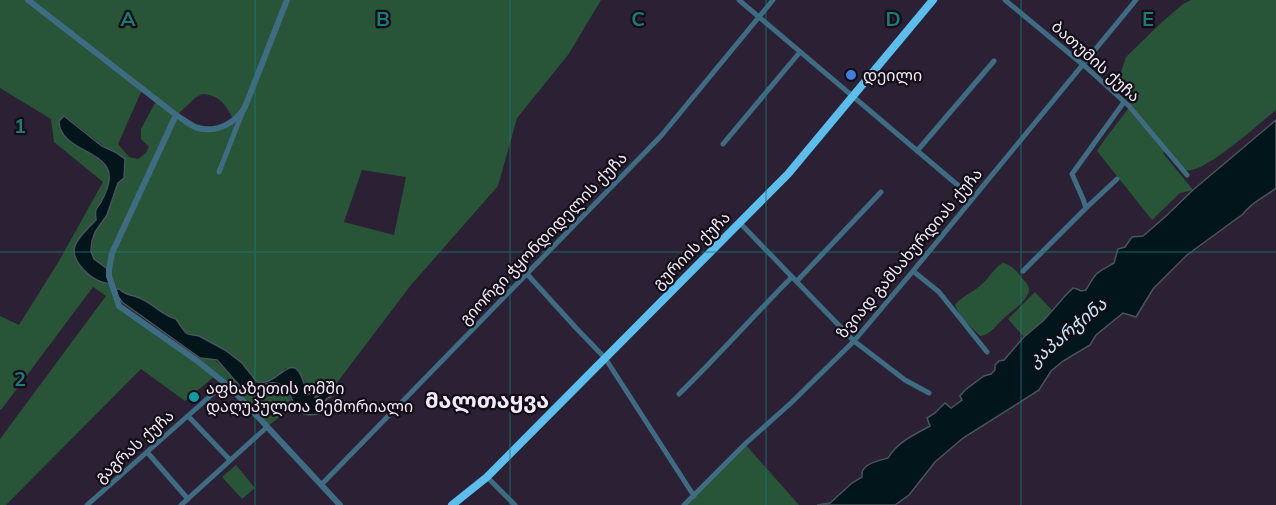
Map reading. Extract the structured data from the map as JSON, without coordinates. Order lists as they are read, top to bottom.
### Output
{
  "streets": {
    "highway": ["გურიის ქუჩა"],
    "street": [
      "ბათუმის ქუჩა",
      "გიორგი ჭყონდიდელის ქუჩა",
      "ზვიად გამსახურდიას ქუჩა",
      "გაგრას ქუჩა"
    ]
  },
  "crossings": [
    ["ბათუმის ქუჩა", "ზვიად გამსახურდიას ქუჩა"]
  ],
  "districts": ["მალთაყვა"],
  "water": ["კაპარჭინა"],
  "places": ["დეილი", "აფხაზეთის ომში დაღუპულთა მემორიალი"],
  "grid": {
    "columns": [
      "A",
      "B",
      "C",
      "D",
      "E"
    ],
    "rows": ["1", "2"]
  }
}
